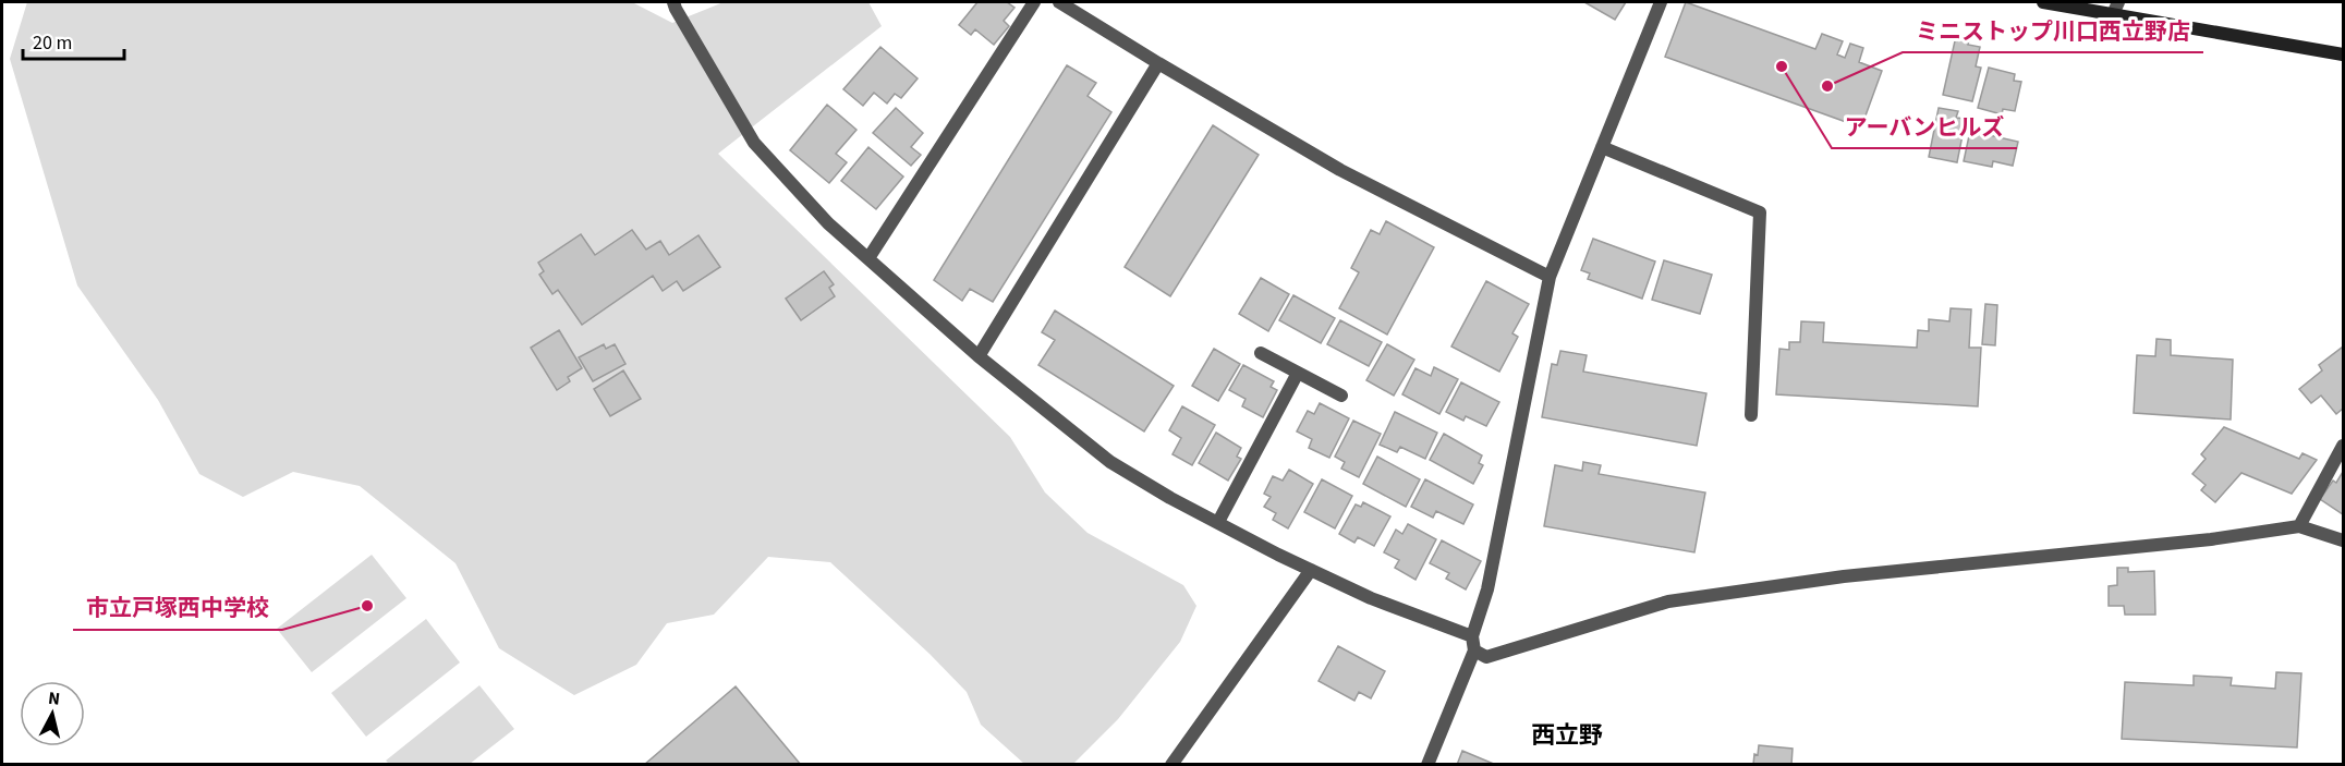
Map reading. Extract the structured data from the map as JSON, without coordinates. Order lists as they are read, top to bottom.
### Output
{
  "districts": ["西立野"],
  "places": ["アーバンヒルズ", "ミニストップ川口西立野店", "市立戸塚西中学校"],
  "scale_bar": "20 m",
  "north": "top"
}
